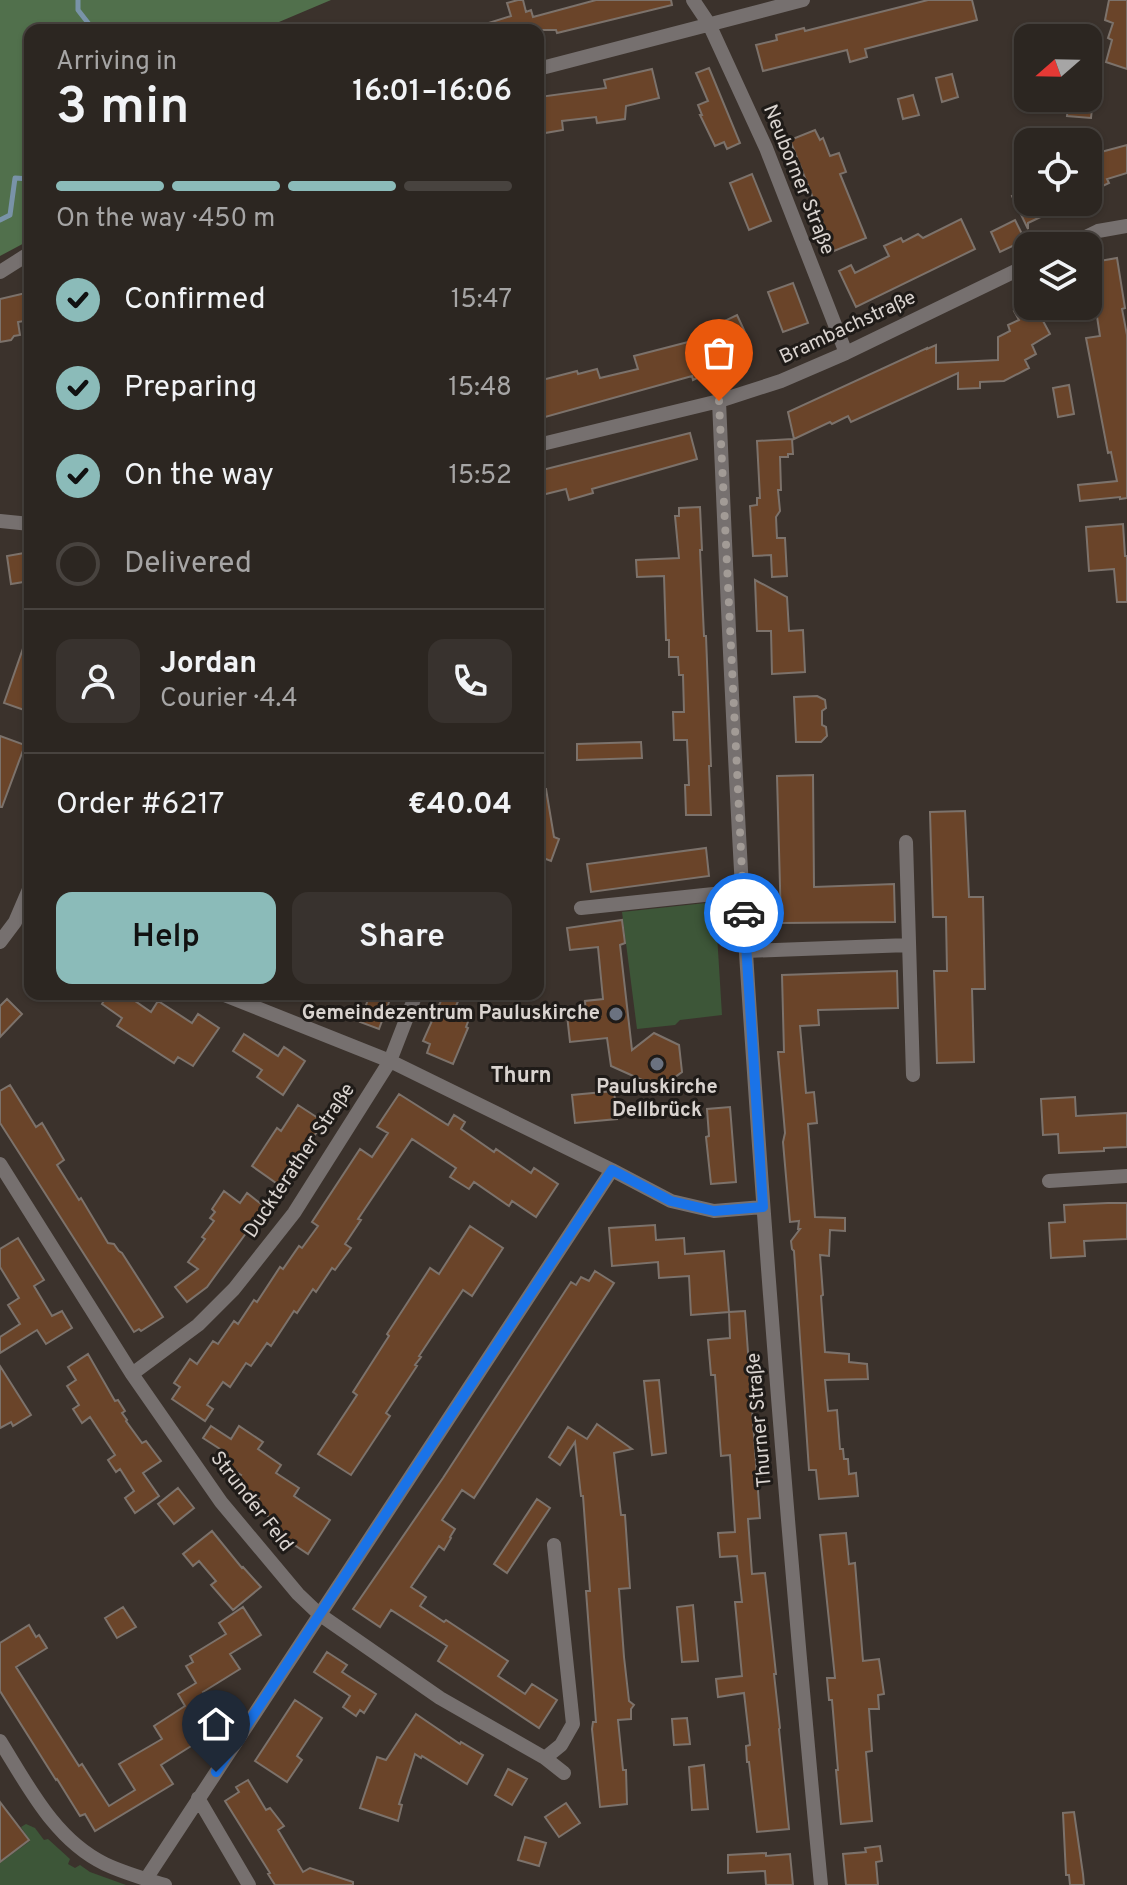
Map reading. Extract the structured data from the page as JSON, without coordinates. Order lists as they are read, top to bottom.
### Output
{
  "streets": {
    "street": [
      "Neuborner Straße",
      "Brambachstraße",
      "Duckterather Straße",
      "Thurner Straße",
      "Strunder Feld"
    ]
  },
  "crossings": [
    ["Neuborner Straße", "Brambachstraße"],
    ["Brambachstraße", "Thurner Straße"],
    ["Duckterather Straße", "Strunder Feld"]
  ],
  "districts": ["Thurn"],
  "places": ["Gemeindezentrum Pauluskirche", "Pauluskirche Dellbrück"],
  "north": "left",
  "page": {
    "heading": ["3 min", "Arriving in", "16:01–16:06"],
    "panel": [
      "Jordan",
      "Courier · 4.4",
      "Order #6217",
      "€40.04"
    ],
    "bar": "On the way · 450 m",
    "list": [
      ["Confirmed", "15:47"],
      ["Preparing", "15:48"],
      ["On the way", "15:52"],
      "Delivered"
    ],
    "buttons": ["Help", "Share"]
  }
}
